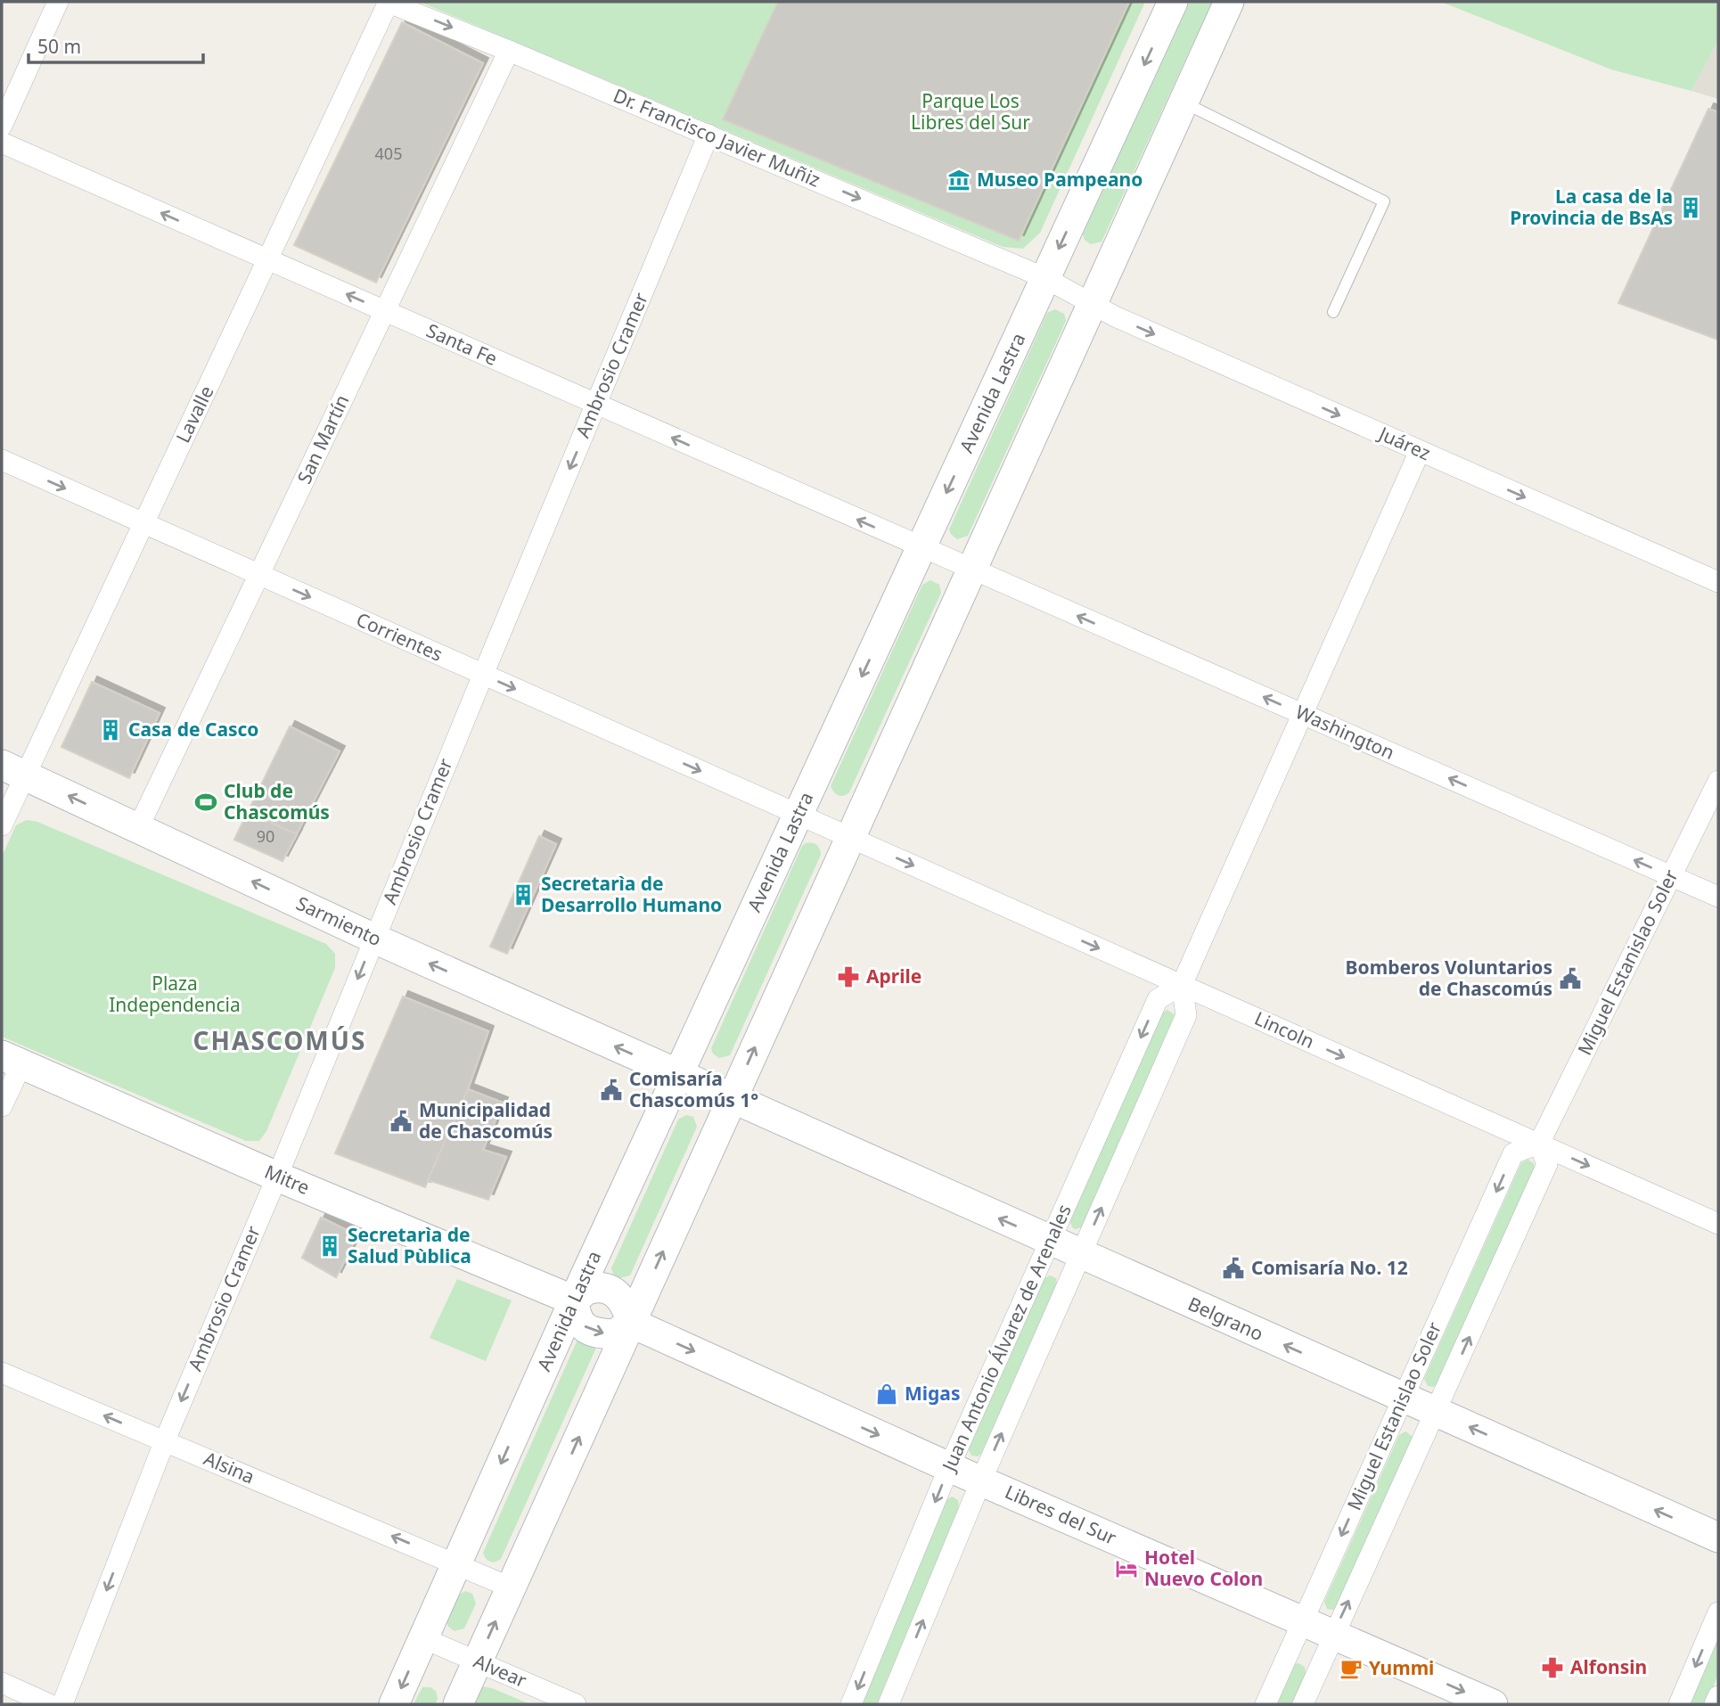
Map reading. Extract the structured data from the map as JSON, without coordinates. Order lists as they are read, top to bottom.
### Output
{
  "streets": {
    "main road": [
      "Avenida Lastra",
      "Sarmiento",
      "Mitre",
      "Belgrano",
      "Libres del Sur"
    ],
    "street": [
      "Dr. Francisco Javier Muñiz",
      "Santa Fe",
      "Ambrosio Cramer",
      "Lavalle",
      "San Martín",
      "Juárez",
      "Corrientes",
      "Washington",
      "Miguel Estanislao Soler",
      "Lincoln",
      "Juan Antonio Álvarez de Arenales",
      "Alsina",
      "Alvear"
    ]
  },
  "crossings": [
    ["Dr. Francisco Javier Muñiz", "Ambrosio Cramer"],
    ["Dr. Francisco Javier Muñiz", "Avenida Lastra"],
    ["Dr. Francisco Javier Muñiz", "Lavalle"],
    ["Dr. Francisco Javier Muñiz", "San Martín"],
    ["Dr. Francisco Javier Muñiz", "Juárez"],
    ["Santa Fe", "Ambrosio Cramer"],
    ["Santa Fe", "Avenida Lastra"],
    ["Santa Fe", "Lavalle"],
    ["Santa Fe", "San Martín"],
    ["Santa Fe", "Washington"],
    ["Ambrosio Cramer", "Corrientes"],
    ["Ambrosio Cramer", "Sarmiento"],
    ["Ambrosio Cramer", "Mitre"],
    ["Ambrosio Cramer", "Alsina"],
    ["Avenida Lastra", "Corrientes"],
    ["Avenida Lastra", "Washington"],
    ["Avenida Lastra", "Sarmiento"],
    ["Avenida Lastra", "Mitre"],
    ["Avenida Lastra", "Alsina"],
    ["Avenida Lastra", "Alvear"],
    ["Lavalle", "Corrientes"],
    ["Lavalle", "Sarmiento"],
    ["San Martín", "Corrientes"],
    ["San Martín", "Sarmiento"],
    ["Corrientes", "Lincoln"],
    ["Washington", "Miguel Estanislao Soler"],
    ["Sarmiento", "Belgrano"],
    ["Miguel Estanislao Soler", "Lincoln"],
    ["Miguel Estanislao Soler", "Belgrano"],
    ["Miguel Estanislao Soler", "Libres del Sur"],
    ["Lincoln", "Juan Antonio Álvarez de Arenales"],
    ["Belgrano", "Juan Antonio Álvarez de Arenales"],
    ["Juan Antonio Álvarez de Arenales", "Libres del Sur"]
  ],
  "one_way": [
    "Dr. Francisco Javier Muñiz",
    "Santa Fe",
    "Ambrosio Cramer",
    "Juárez",
    "Corrientes",
    "Washington",
    "Sarmiento",
    "Lincoln",
    "Belgrano",
    "Alsina",
    "Libres del Sur"
  ],
  "districts": ["CHASCOMÚS"],
  "parks": ["Parque Los Libres del Sur", "Plaza Independencia"],
  "places": {
    "museum": ["Museo Pampeano"],
    "building": [
      "La casa de la Provincia de BsAs",
      "Casa de Casco",
      "Secretarìa de Desarrollo Humano",
      "Secretarìa de Salud Pùblica"
    ],
    "sports": ["Club de Chascomús"],
    "pharmacy": ["Aprile", "Alfonsin"],
    "public building": [
      "Bomberos Voluntarios de Chascomús",
      "Comisaría Chascomús 1°",
      "Municipalidad de Chascomús",
      "Comisaría No. 12"
    ],
    "shop": ["Migas"],
    "hotel": ["Hotel Nuevo Colon"],
    "cafe": ["Yummi"]
  },
  "house_numbers": ["405", "90"],
  "scale_bar": "50 m"
}
